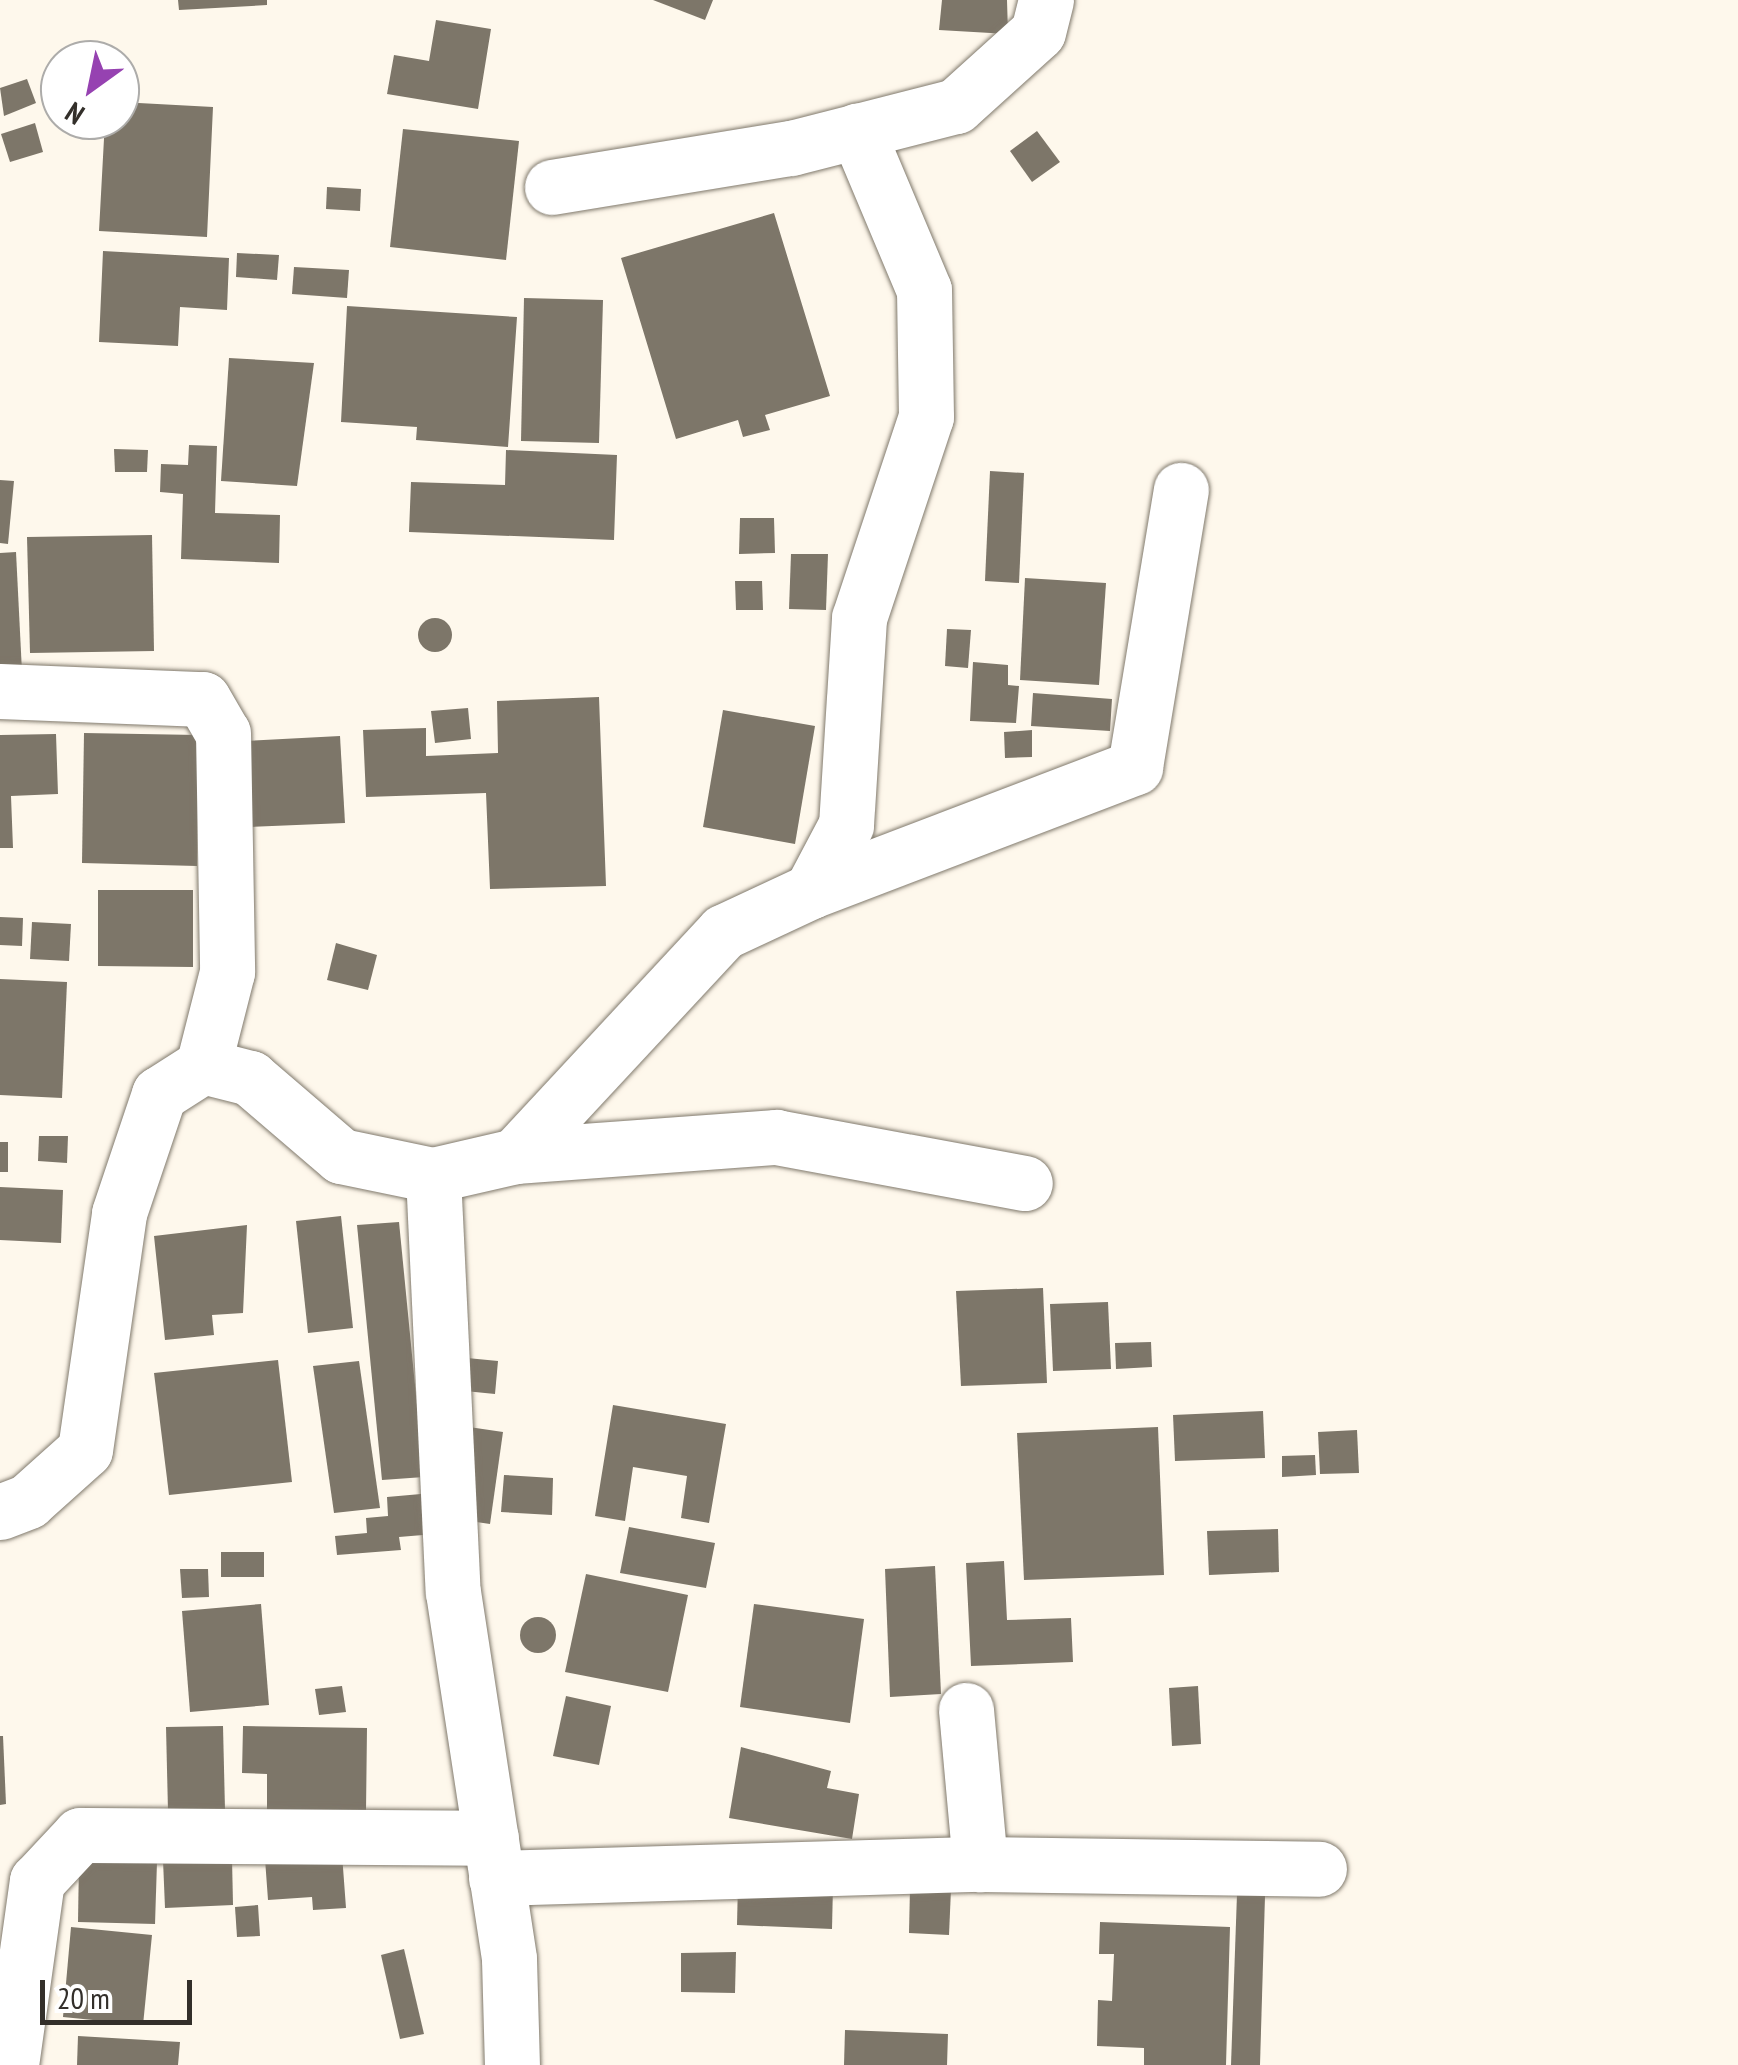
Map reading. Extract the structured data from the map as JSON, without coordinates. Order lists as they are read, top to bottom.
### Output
{
  "scale_bar": "20 m",
  "north": "bottom left"
}
